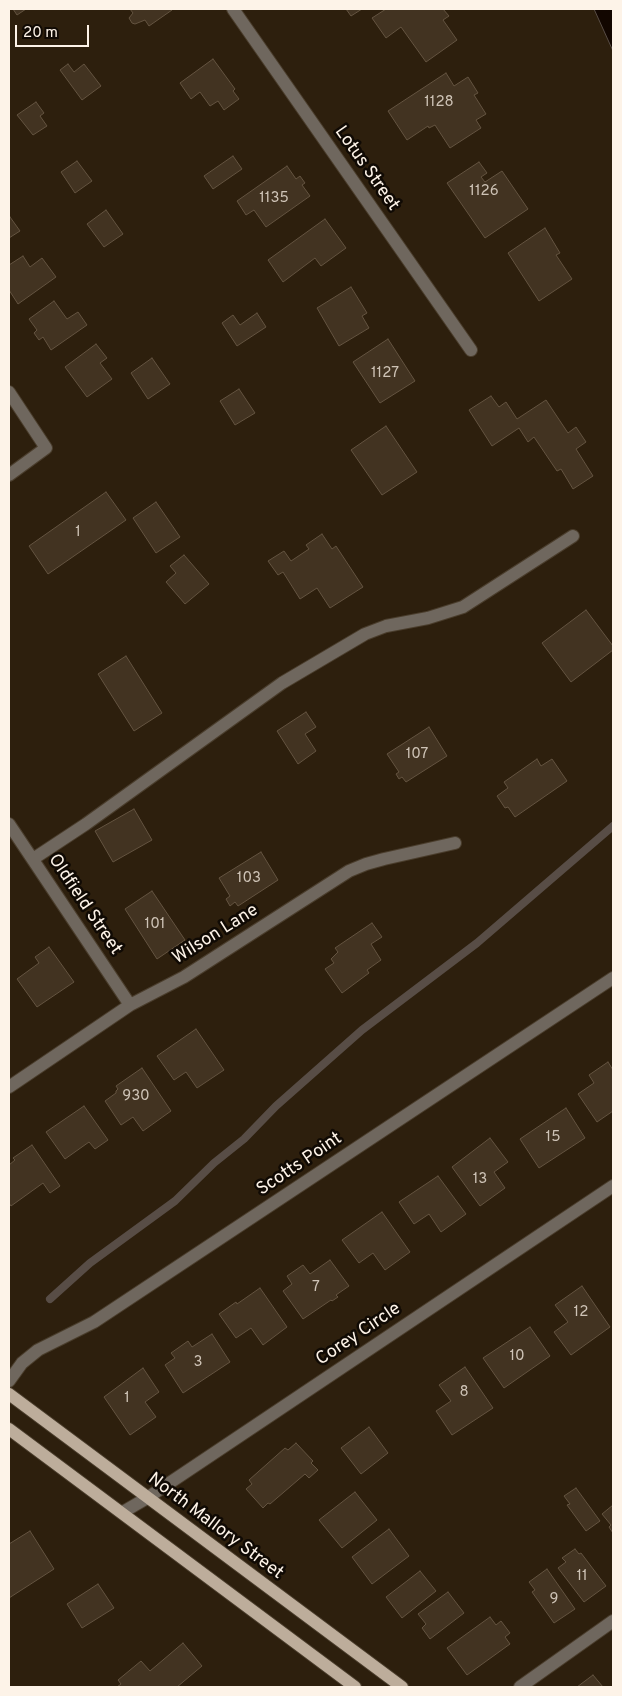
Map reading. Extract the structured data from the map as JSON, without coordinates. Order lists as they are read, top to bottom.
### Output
{
  "streets": {
    "main road": ["North Mallory Street"],
    "street": [
      "Lotus Street",
      "Oldfield Street",
      "Wilson Lane",
      "Scotts Point",
      "Corey Circle"
    ]
  },
  "crossings": [
    ["Oldfield Street", "Wilson Lane"],
    ["Corey Circle", "North Mallory Street"]
  ],
  "house_numbers": [
    "1128",
    "1126",
    "1135",
    "1127",
    "1",
    "107",
    "103",
    "101",
    "930",
    "15",
    "13",
    "7",
    "12",
    "10",
    "3",
    "8",
    "1",
    "11",
    "9"
  ],
  "scale_bar": "20 m"
}
